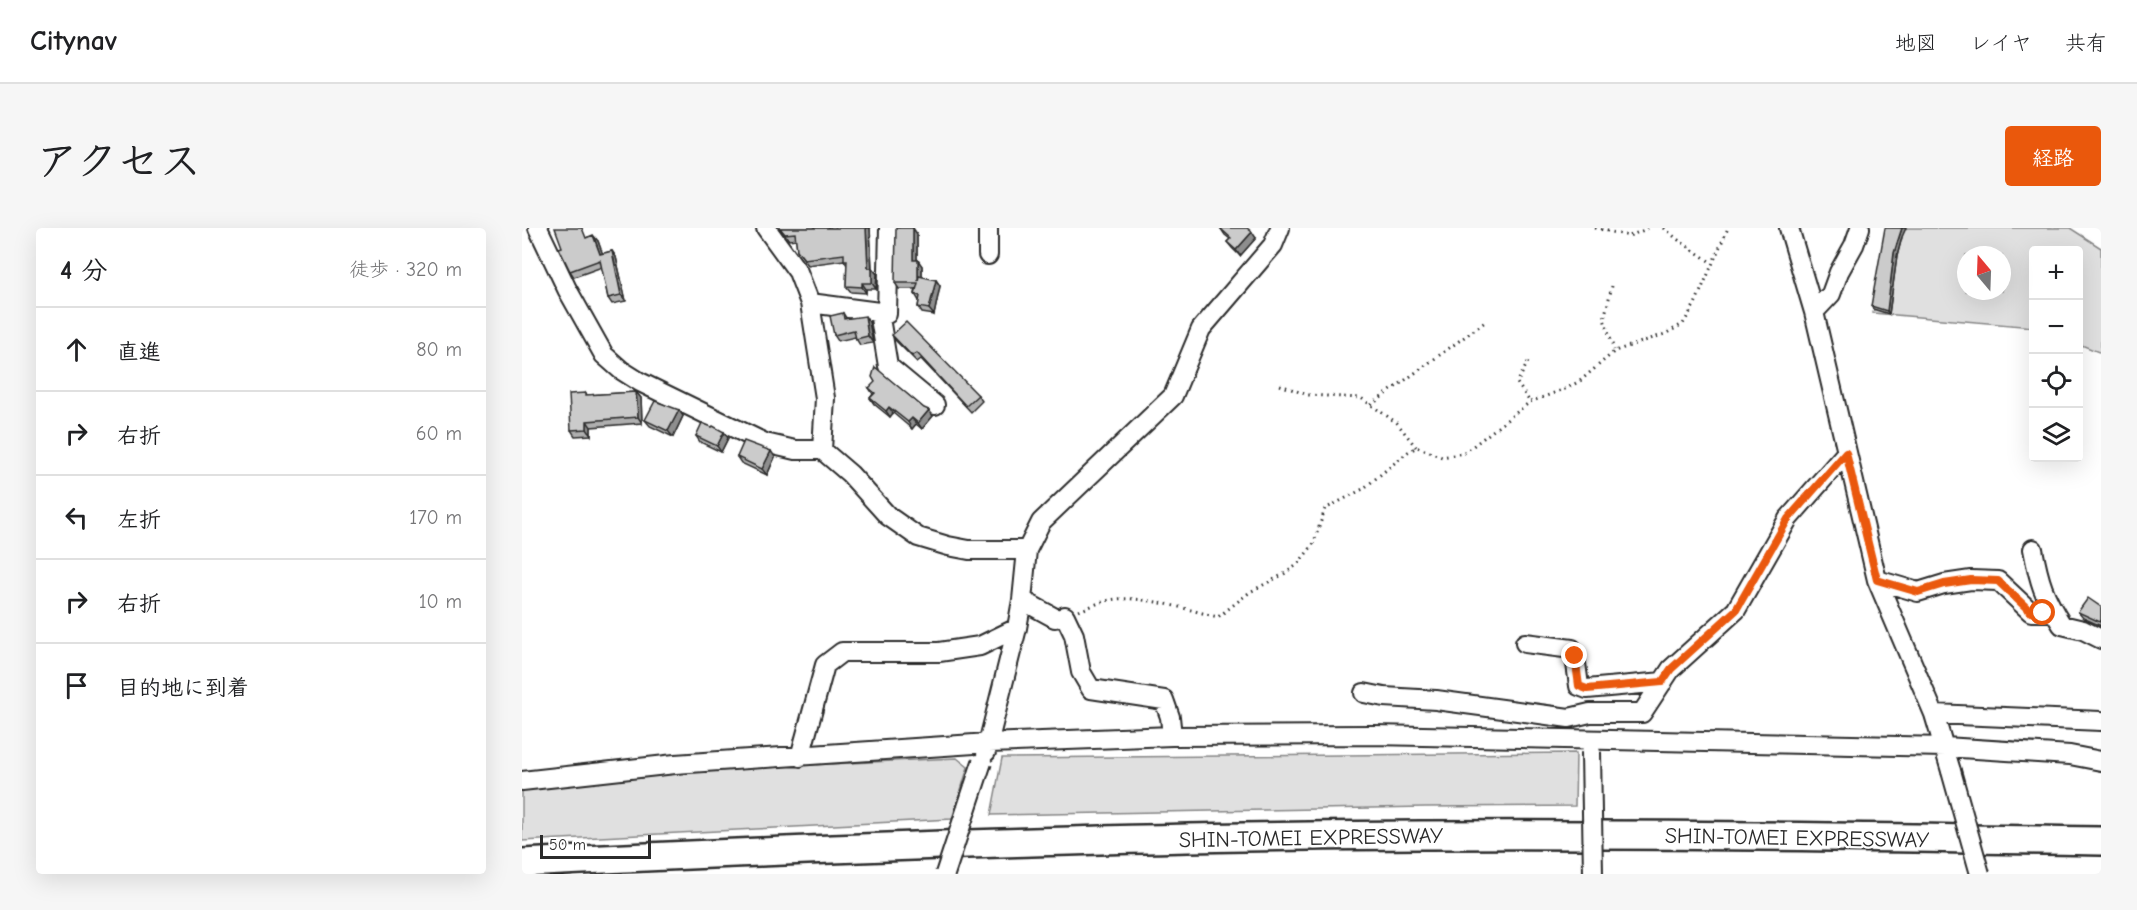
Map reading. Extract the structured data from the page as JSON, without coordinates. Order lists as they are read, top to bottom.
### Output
{
  "streets": {
    "highway": ["SHIN-TOMEI EXPRESSWAY"]
  },
  "scale_bar": "50 m",
  "north": "top",
  "page": {
    "header": "Citynav",
    "nav": ["地図", "レイヤ", "共有"],
    "title": "アクセス",
    "buttons": "経路",
    "heading": ["4 分", "徒歩 · 320 m"],
    "map_buttons": ["+", "−"],
    "list": [
      ["直進", "80 m"],
      ["右折", "60 m"],
      ["左折", "170 m"],
      ["右折", "10 m"],
      "目的地に到着"
    ],
    "scale": "50 m"
  }
}
